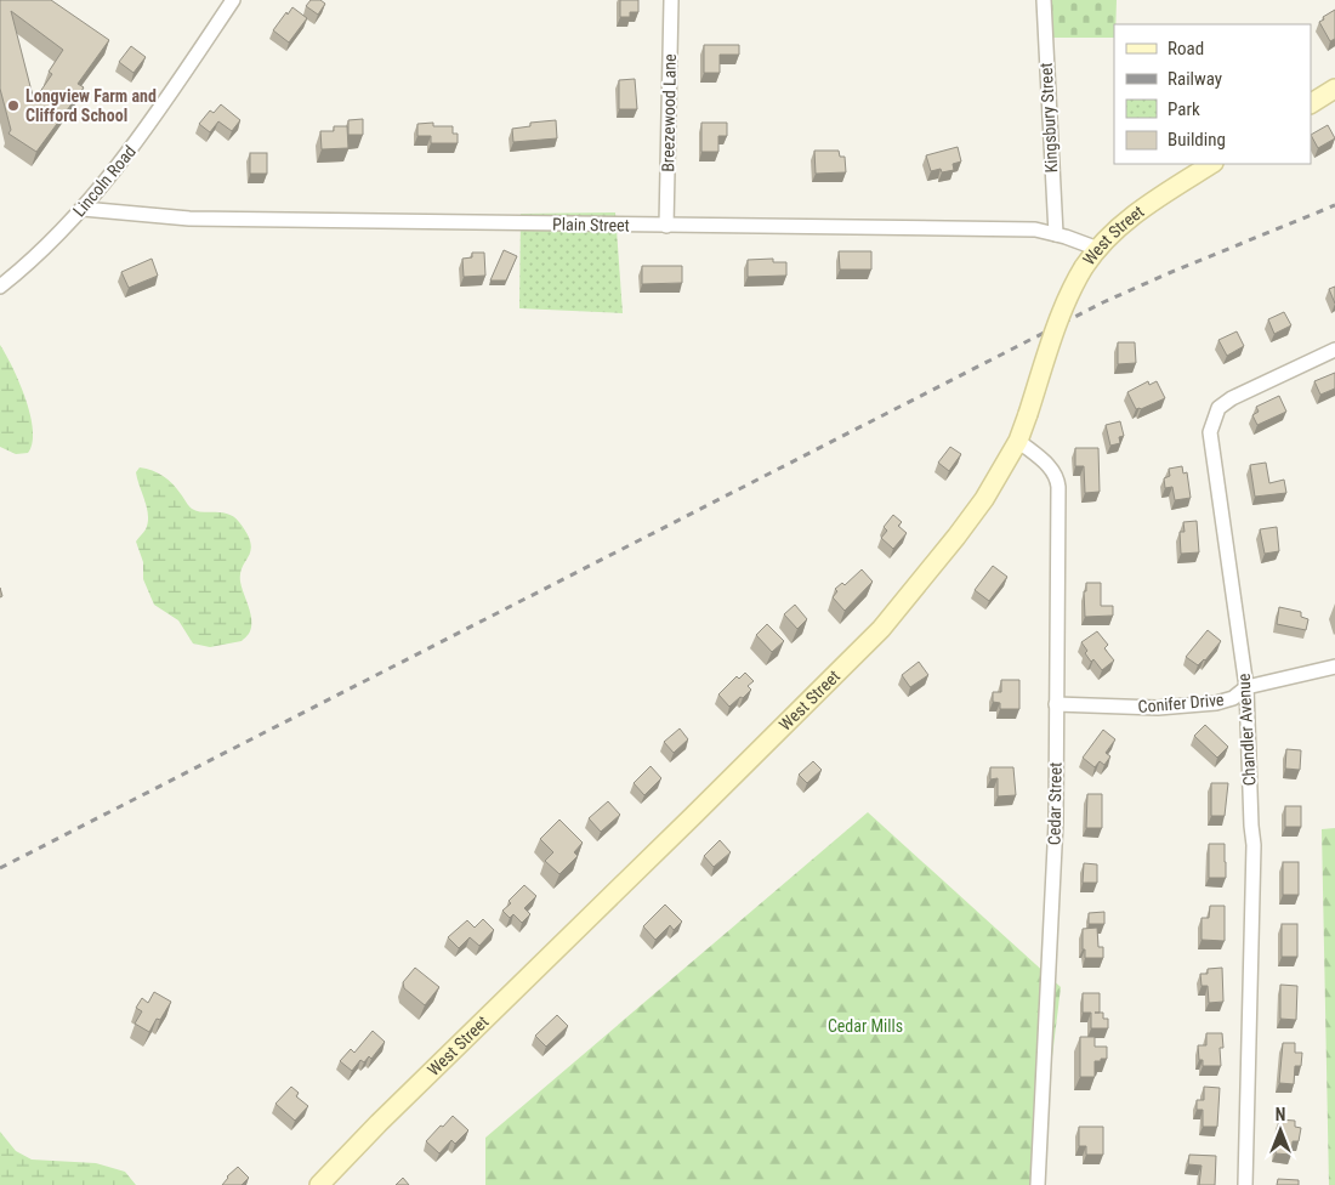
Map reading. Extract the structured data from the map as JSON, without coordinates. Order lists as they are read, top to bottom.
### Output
{
  "streets": {
    "main road": ["West Street"],
    "street": [
      "Breezewood Lane",
      "Kingsbury Street",
      "Lincoln Road",
      "Plain Street",
      "Conifer Drive",
      "Chandler Avenue",
      "Cedar Street"
    ]
  },
  "crossings": [
    ["Breezewood Lane", "Plain Street"],
    ["Kingsbury Street", "Plain Street"],
    ["Lincoln Road", "Plain Street"],
    ["Plain Street", "West Street"],
    ["West Street", "Cedar Street"],
    ["Conifer Drive", "Chandler Avenue"],
    ["Conifer Drive", "Cedar Street"]
  ],
  "parks": ["Cedar Mills"],
  "places": ["Longview Farm and Clifford School"],
  "legend": [
    "Road",
    "Railway",
    "Park",
    "Building"
  ],
  "north": "top"
}
